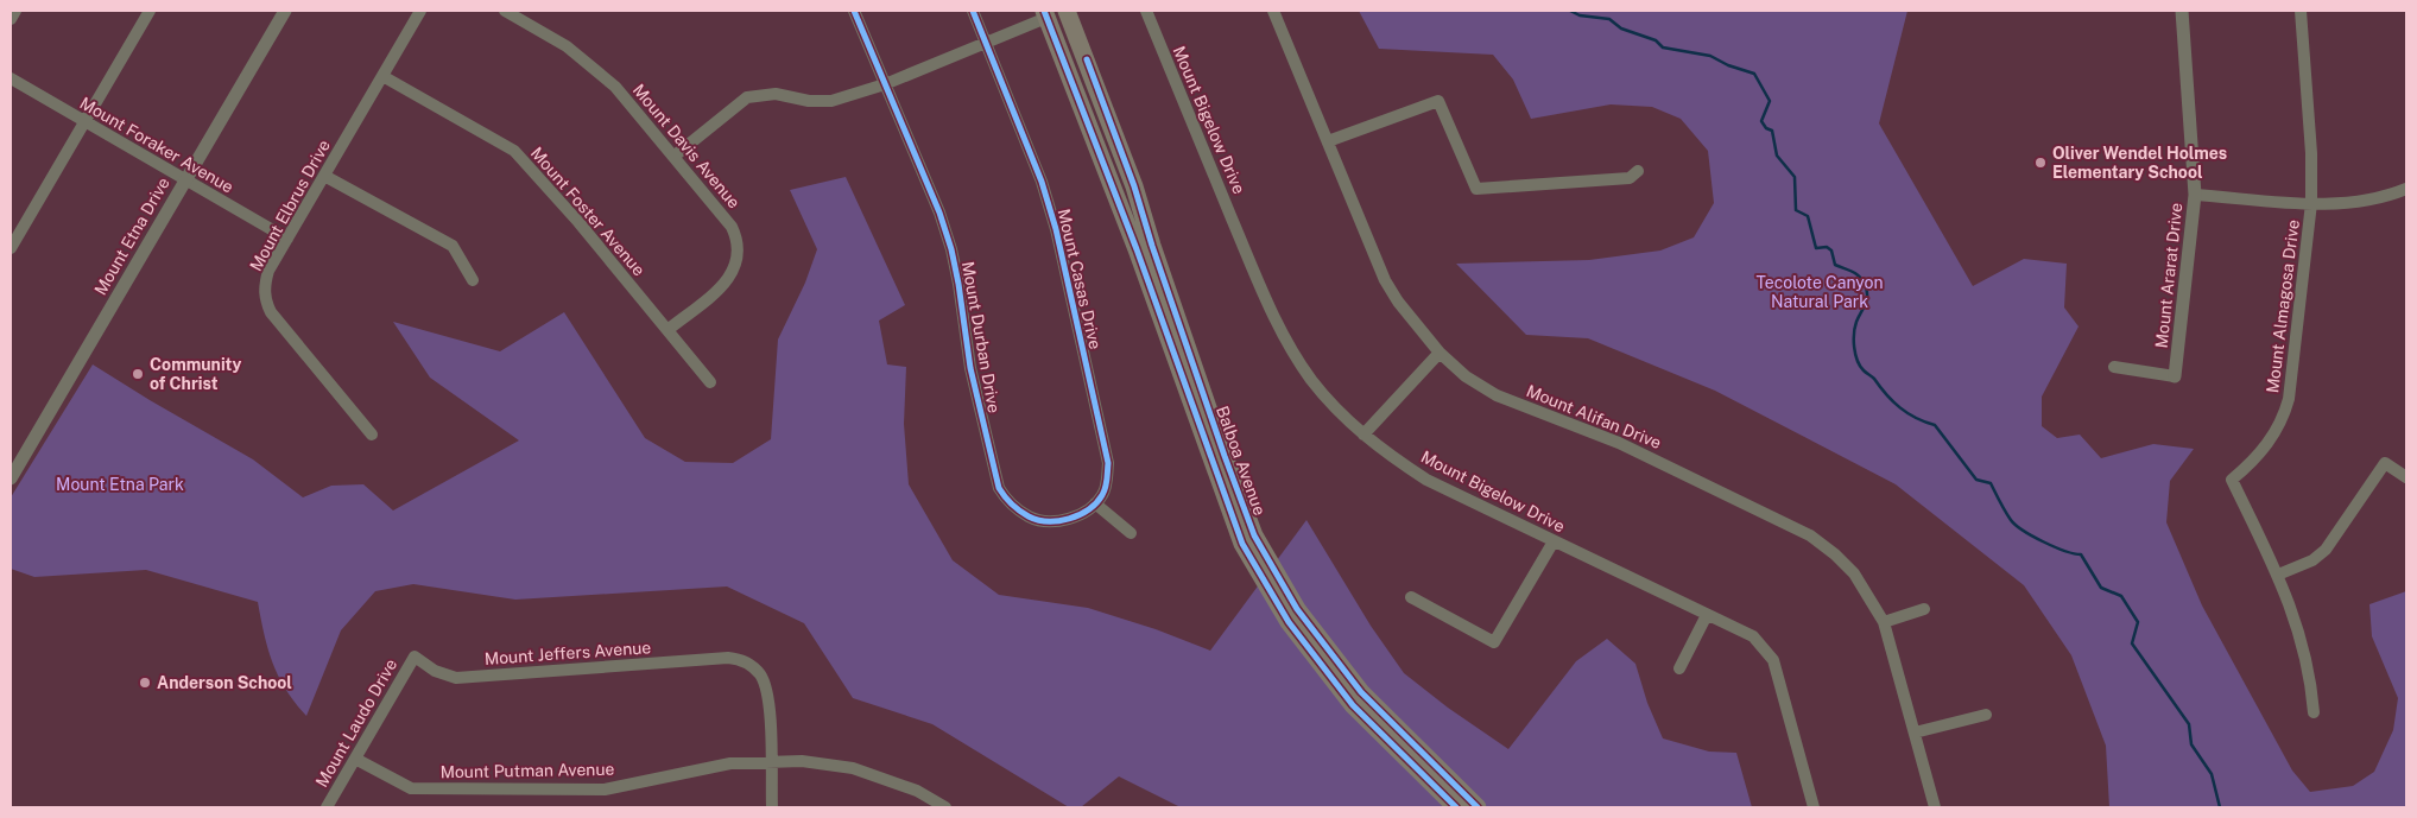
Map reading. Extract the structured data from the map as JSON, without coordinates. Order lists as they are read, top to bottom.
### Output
{
  "streets": {
    "main road": ["Balboa Avenue"],
    "street": [
      "Mount Bigelow Drive",
      "Mount Foraker Avenue",
      "Mount Davis Avenue",
      "Mount Elbrus Drive",
      "Mount Foster Avenue",
      "Mount Etna Drive",
      "Mount Ararat Drive",
      "Mount Casas Drive",
      "Mount Almagosa Drive",
      "Mount Durban Drive",
      "Mount Alifan Drive",
      "Mount Jeffers Avenue",
      "Mount Laudo Drive",
      "Mount Putman Avenue"
    ]
  },
  "crossings": [
    ["Mount Foraker Avenue", "Mount Elbrus Drive"],
    ["Mount Foraker Avenue", "Mount Etna Drive"],
    ["Mount Davis Avenue", "Mount Foster Avenue"],
    ["Mount Elbrus Drive", "Mount Foster Avenue"],
    ["Mount Casas Drive", "Mount Durban Drive"],
    ["Mount Jeffers Avenue", "Mount Laudo Drive"],
    ["Mount Jeffers Avenue", "Mount Putman Avenue"],
    ["Mount Laudo Drive", "Mount Putman Avenue"]
  ],
  "parks": ["Tecolote Canyon Natural Park", "Mount Etna Park"],
  "places": ["Oliver Wendel Holmes Elementary School", "Community of Christ", "Anderson School"]
}
